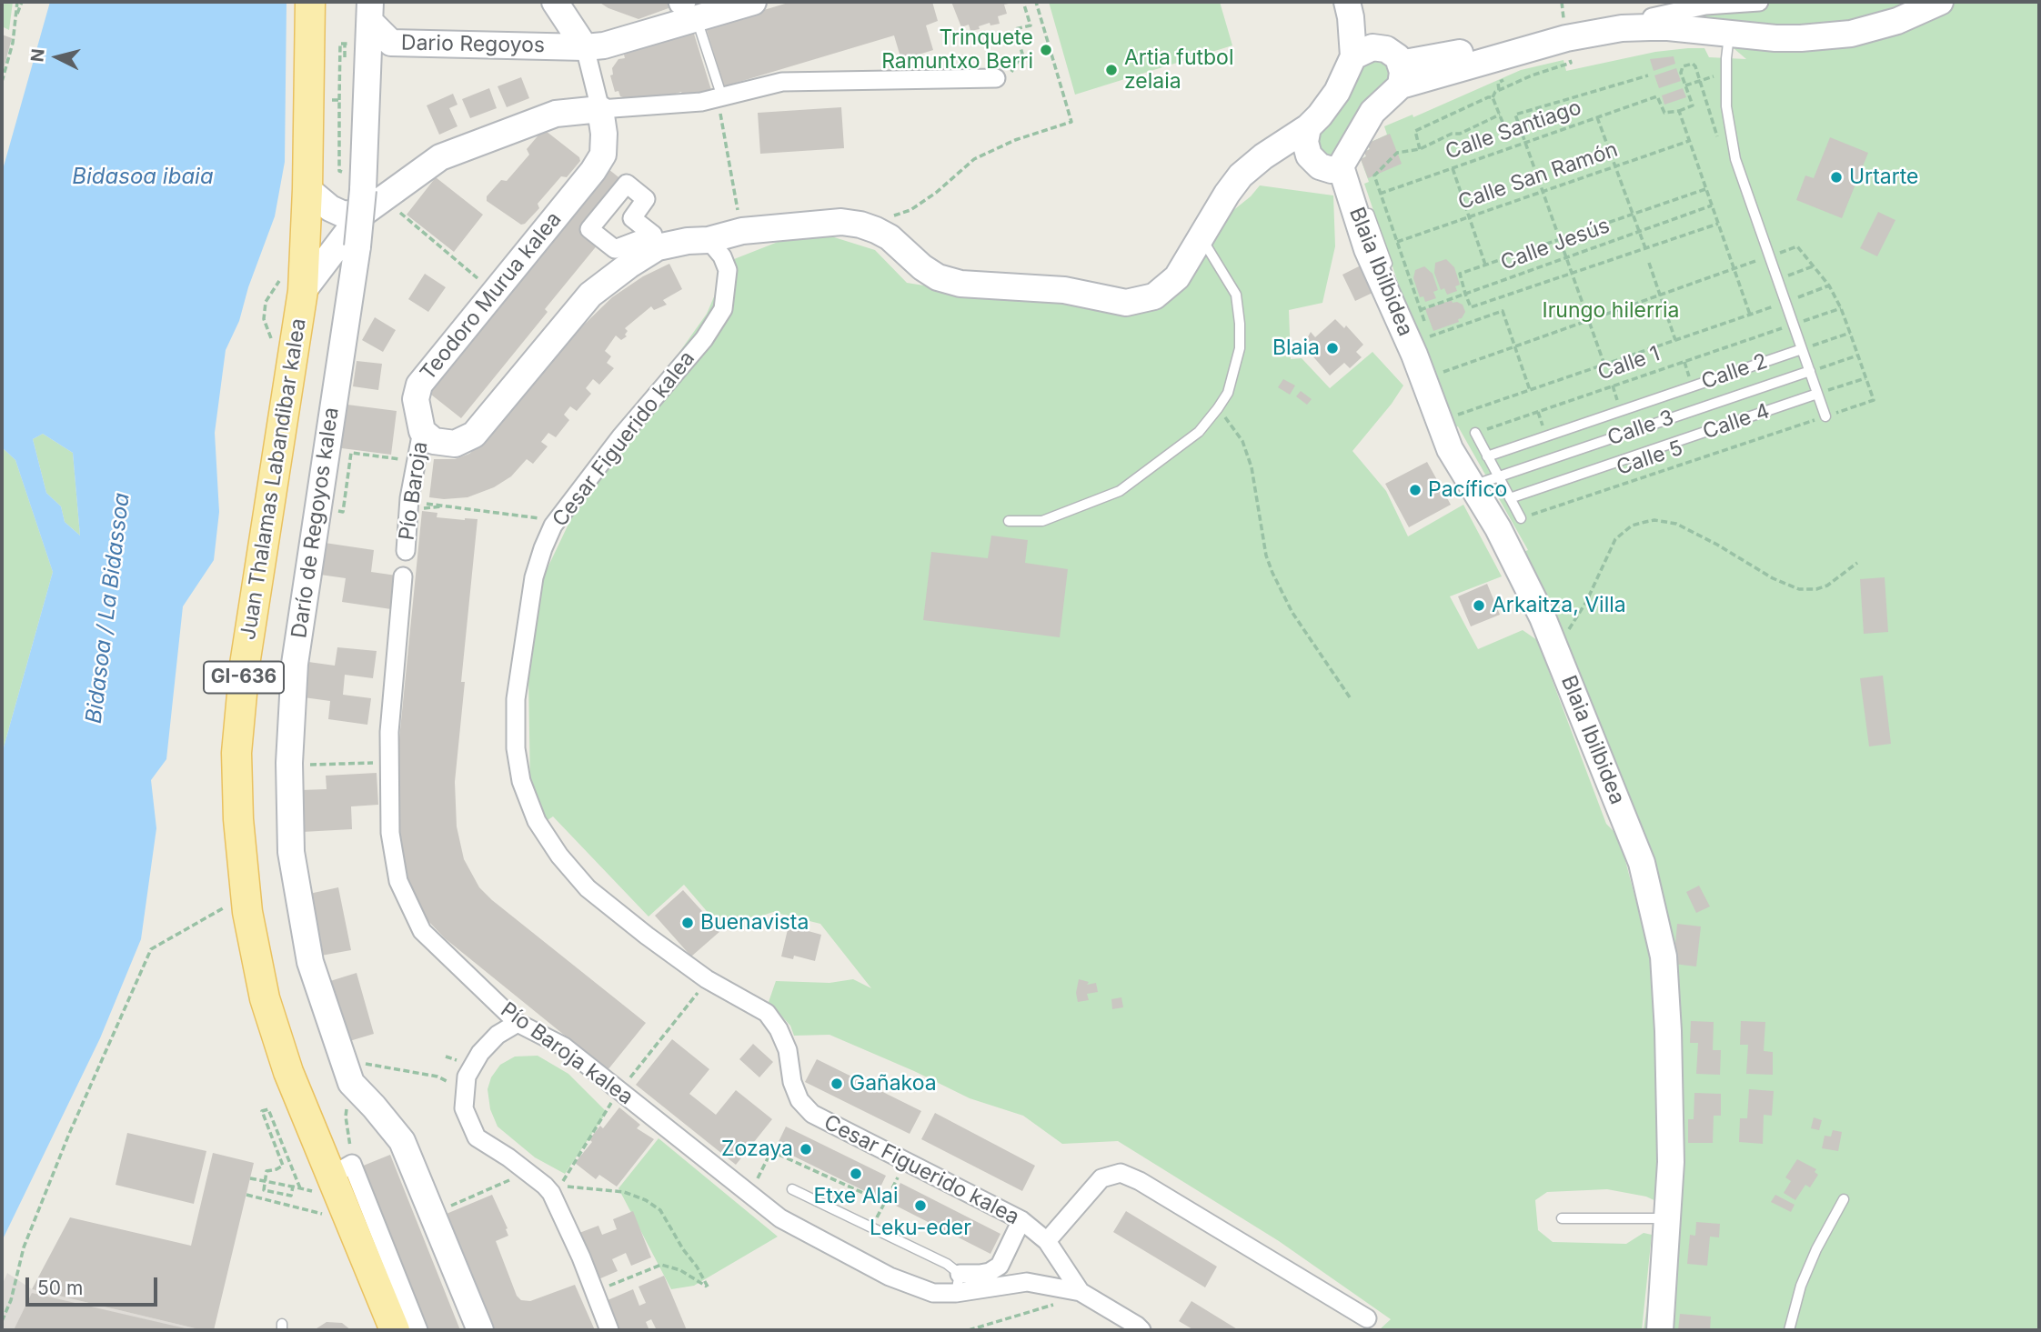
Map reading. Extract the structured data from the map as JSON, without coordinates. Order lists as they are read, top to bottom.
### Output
{
  "streets": {
    "main road": ["Juan Thalamas Labandibar kalea", "GI-636"],
    "street": [
      "Dario Regoyos",
      "Blaia Ibilbidea",
      "Teodoro Murua kalea",
      "Cesar Figuerido kalea",
      "Pío Baroja",
      "Darío de Regoyos kalea",
      "Pío Baroja kalea"
    ],
    "lane": ["Calle 2", "Calle 4", "Calle 3"],
    "path": [
      "Calle Santiago",
      "Calle San Ramón",
      "Calle Jesús",
      "Calle 1",
      "Calle 5"
    ]
  },
  "crossings": [
    ["Blaia Ibilbidea", "Calle 3"],
    ["Teodoro Murua kalea", "Pío Baroja"],
    ["Cesar Figuerido kalea", "Pío Baroja kalea"]
  ],
  "water": ["Bidasoa ibaia", "Bidasoa / La Bidassoa"],
  "parks": ["Irungo hilerria"],
  "places": [
    "Trinquete Ramuntxo Berri",
    "Artia futbol zelaia",
    "Urtarte",
    "Blaia",
    "Pacífico",
    "Arkaitza, Villa",
    "Buenavista",
    "Gañakoa",
    "Zozaya",
    "Etxe Alai",
    "Leku-eder"
  ],
  "scale_bar": "50 m",
  "north": "left"
}
